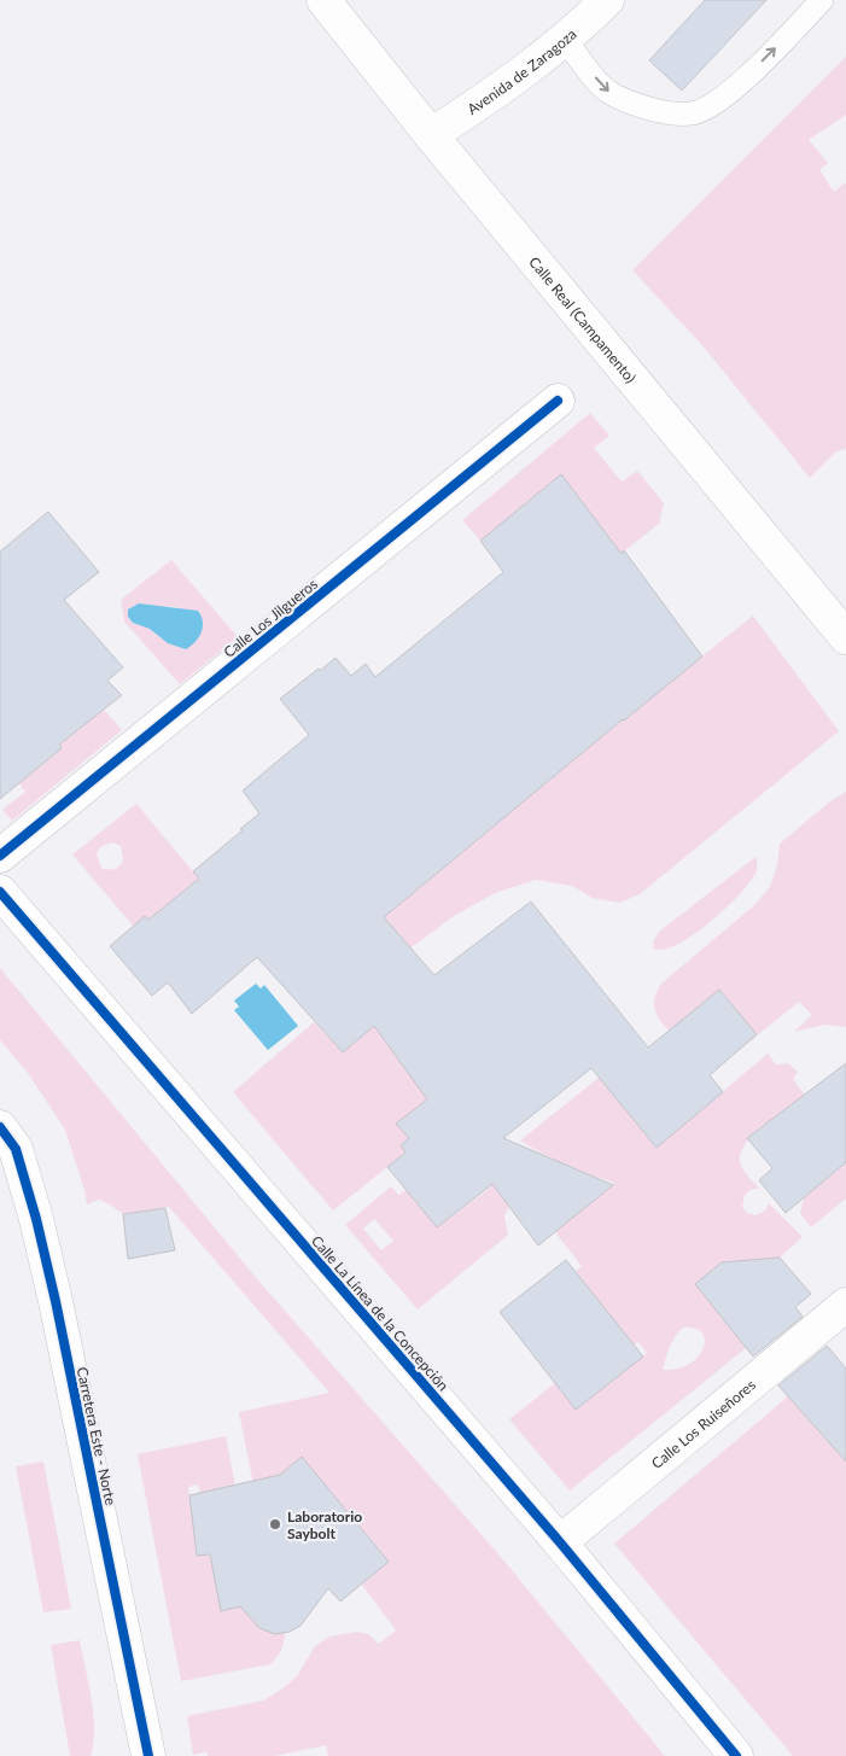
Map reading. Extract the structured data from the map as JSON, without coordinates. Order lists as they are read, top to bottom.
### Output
{
  "streets": {
    "main road": [
      "Avenida de Zaragoza",
      "Calle Real (Campamento)",
      "Calle Los Jilgueros",
      "Calle La Línea de la Concepción",
      "Calle Los Ruiseñores",
      "Carretera Este - Norte"
    ]
  },
  "crossings": [
    ["Avenida de Zaragoza", "Calle Real (Campamento)"],
    ["Calle La Línea de la Concepción", "Calle Los Ruiseñores"]
  ],
  "places": ["Laboratorio Saybolt"]
}
